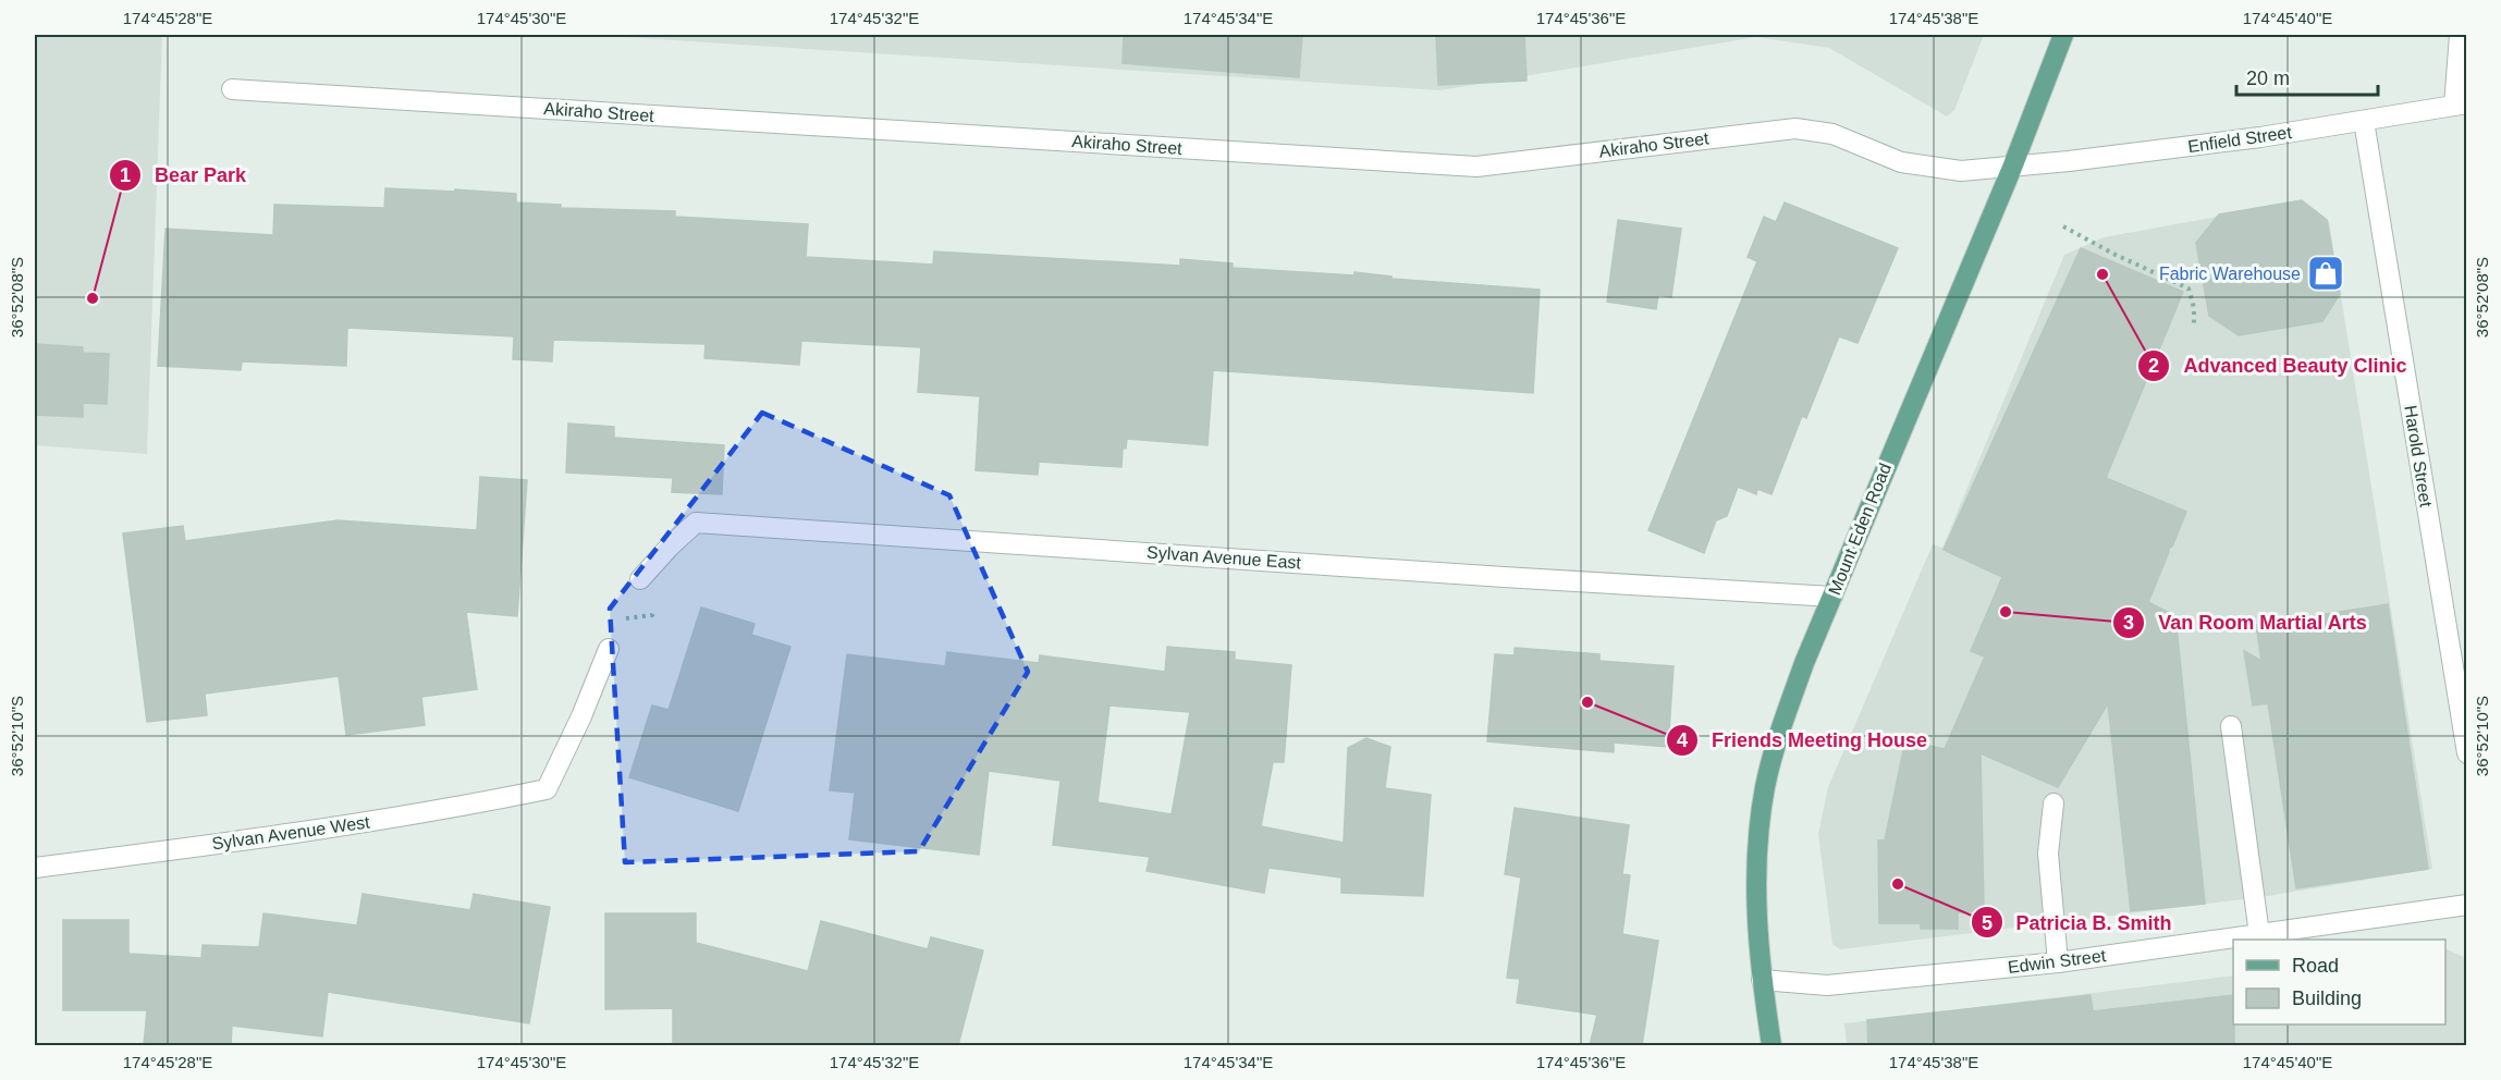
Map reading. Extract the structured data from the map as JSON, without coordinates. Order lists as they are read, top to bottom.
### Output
{
  "streets": {
    "main road": ["Mount Eden Road"],
    "street": [
      "Akiraho Street",
      "Enfield Street",
      "Harold Street",
      "Sylvan Avenue East",
      "Sylvan Avenue West",
      "Edwin Street"
    ]
  },
  "crossings": [
    ["Akiraho Street", "Enfield Street"],
    ["Akiraho Street", "Mount Eden Road"],
    ["Enfield Street", "Harold Street"],
    ["Enfield Street", "Mount Eden Road"],
    ["Mount Eden Road", "Sylvan Avenue East"],
    ["Mount Eden Road", "Edwin Street"]
  ],
  "places": {
    "shop": ["Fabric Warehouse"],
    "other": [
      "Advanced Beauty Clinic",
      "Bear Park",
      "Van Room Martial Arts",
      "Friends Meeting House",
      "Patricia B. Smith"
    ]
  },
  "legend": ["Road", "Building"],
  "scale_bar": "20 m",
  "coordinates": [
    "174°45'28\"E",
    "174°45'30\"E",
    "174°45'32\"E",
    "174°45'34\"E",
    "174°45'36\"E",
    "174°45'38\"E",
    "174°45'40\"E",
    "36°52'08\"S",
    "36°52'10\"S"
  ]
}
